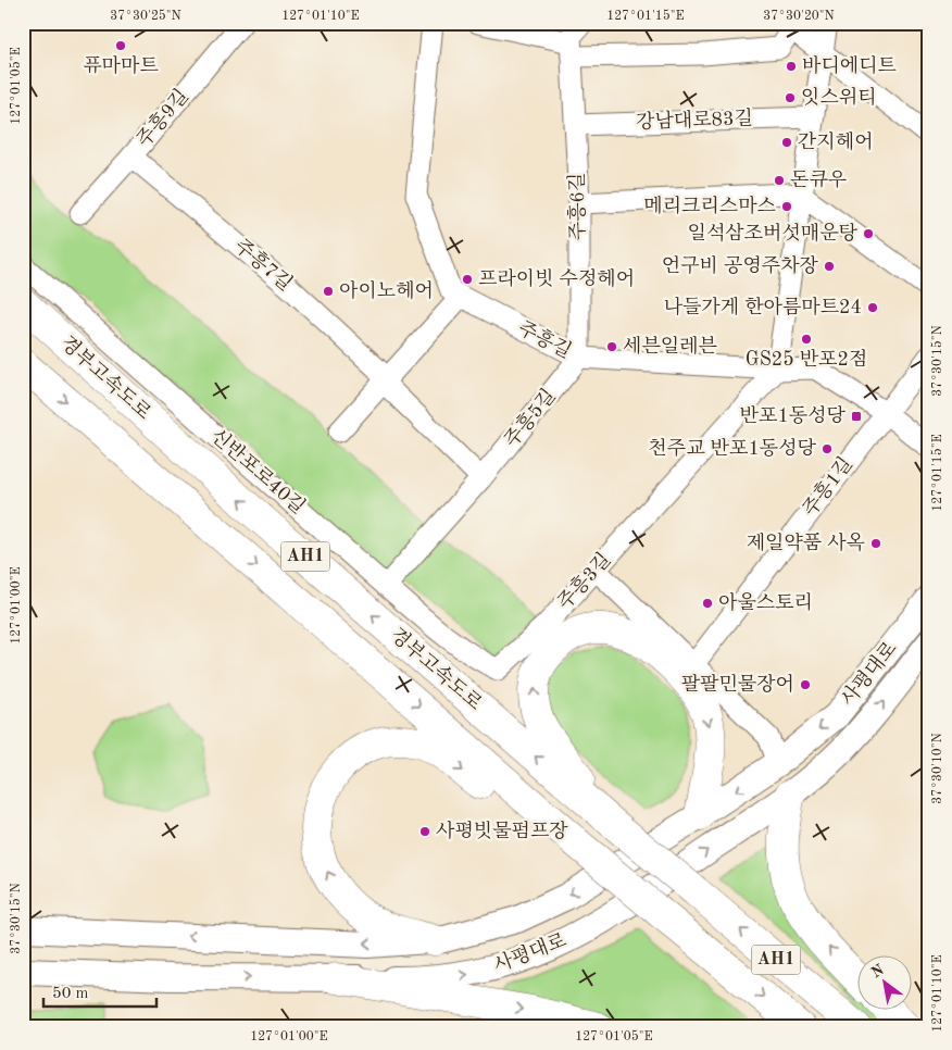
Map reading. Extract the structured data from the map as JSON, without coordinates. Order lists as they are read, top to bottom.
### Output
{
  "streets": {
    "highway": ["경부고속도로", "AH1"],
    "main road": ["사평대로"],
    "street": [
      "주흥9길",
      "강남대로83길",
      "주흥6길",
      "주흥7길",
      "주흥길",
      "주흥5길",
      "신반포로40길",
      "주흥1길",
      "주흥3길"
    ]
  },
  "crossings": [
    ["주흥9길", "주흥7길"],
    ["강남대로83길", "주흥6길"],
    ["주흥6길", "주흥길"],
    ["주흥6길", "주흥5길"],
    ["주흥길", "주흥5길"],
    ["주흥길", "주흥1길"],
    ["주흥길", "주흥3길"],
    ["주흥5길", "신반포로40길"],
    ["신반포로40길", "주흥3길"]
  ],
  "places": {
    "other": [
      "퓨마마트",
      "바디에디트",
      "잇스위티",
      "간지헤어",
      "돈큐우",
      "메리크리스마스",
      "일석삼조버섯매운탕",
      "언구비 공영주차장",
      "프라이빗 수정헤어",
      "아이노헤어",
      "나들가게 한아름마트24",
      "GS25 반포2점",
      "세븐일레븐",
      "천주교 반포1동성당",
      "제일약품 사옥",
      "아울스토리",
      "팔팔민물장어",
      "사평빗물펌프장"
    ],
    "transit": ["반포1동성당"]
  },
  "scale_bar": "50 m",
  "north": "top left",
  "coordinates": [
    "37°30'25\"N",
    "127°01'10\"E",
    "127°01'15\"E",
    "37°30'20\"N",
    "127°01'05\"E",
    "37°30'15\"N",
    "127°01'00\"E",
    "37°30'10\"N"
  ]
}
